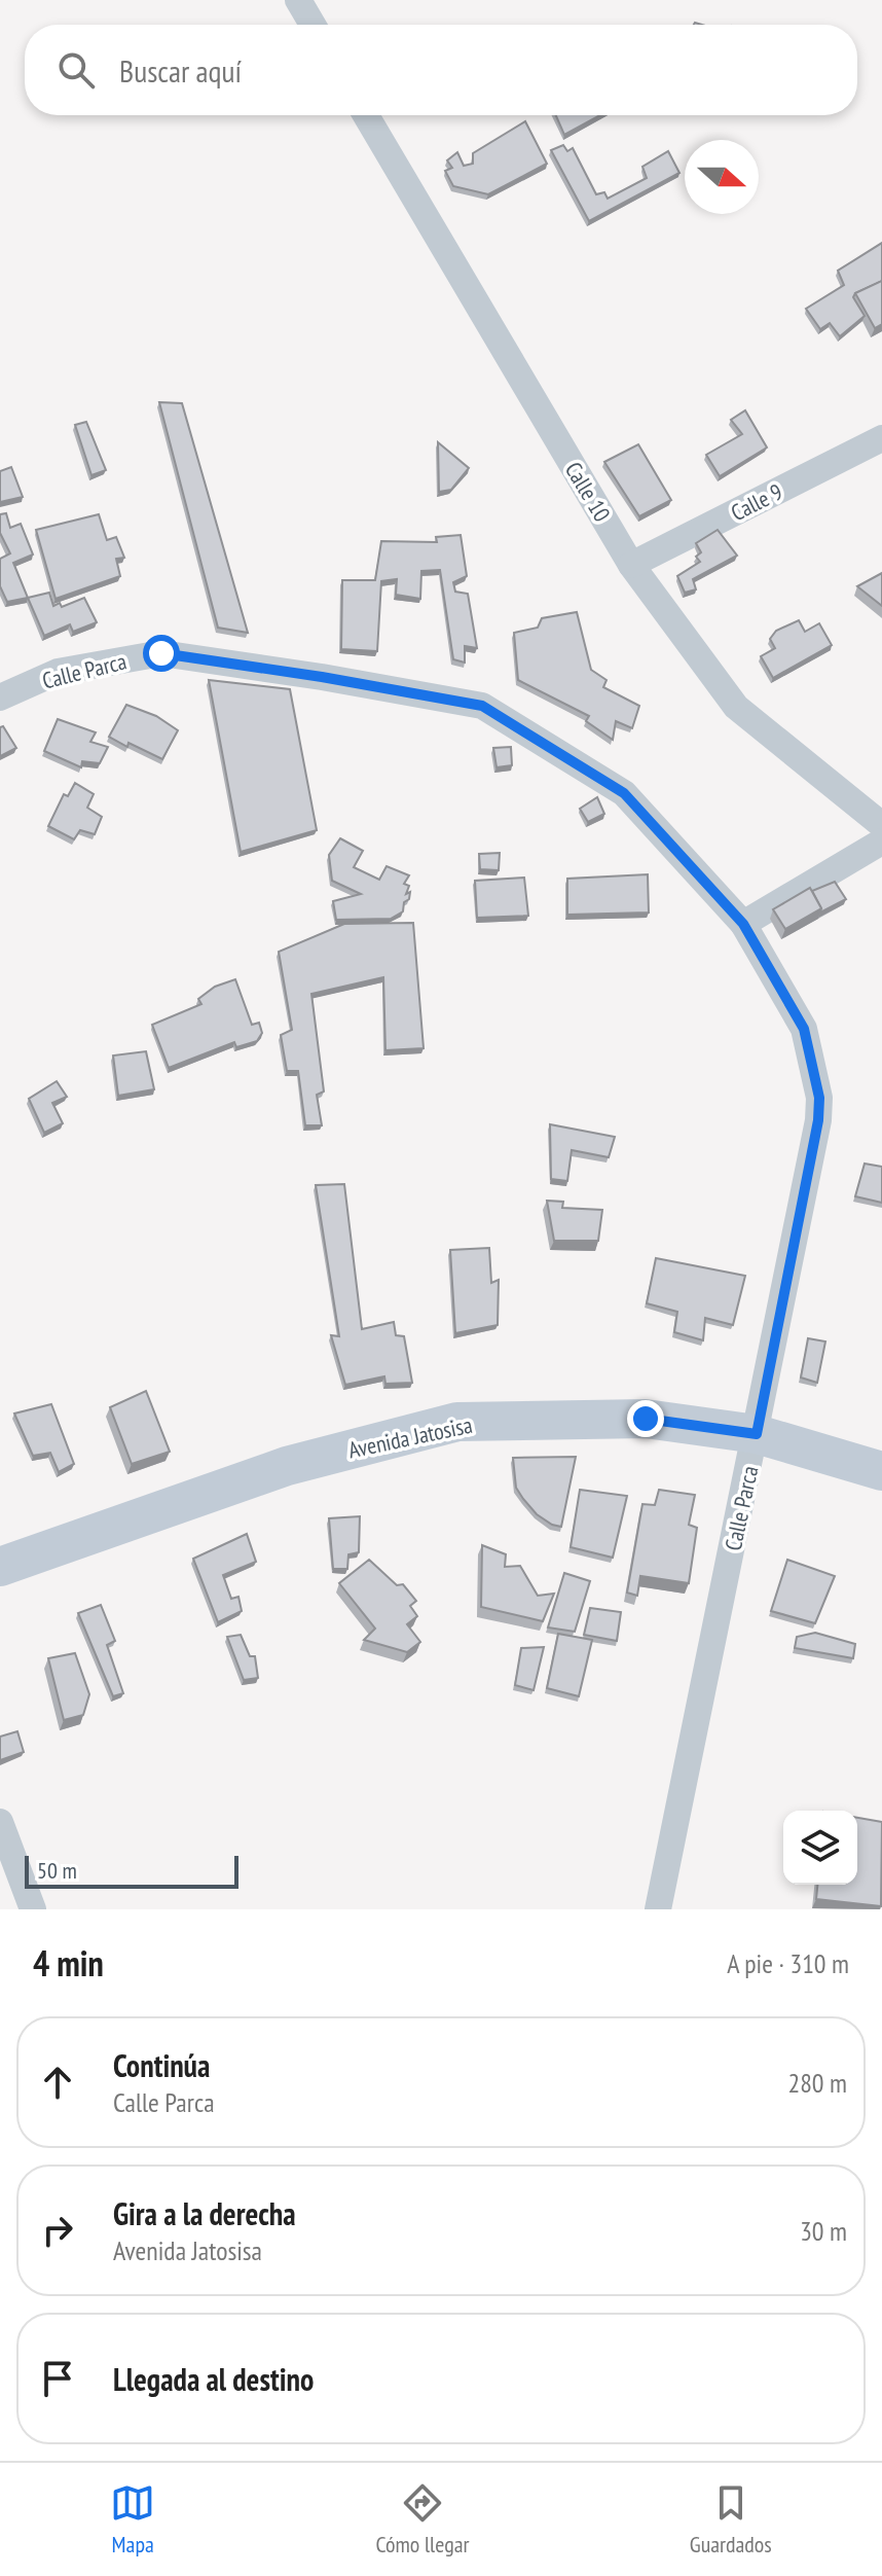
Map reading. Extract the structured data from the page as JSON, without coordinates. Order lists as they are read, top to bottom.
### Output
{
  "streets": {
    "street": [
      "Calle 10",
      "Calle 9",
      "Calle Parca",
      "Avenida Jatosisa"
    ]
  },
  "crossings": [
    ["Calle 10", "Calle 9"],
    ["Calle Parca", "Avenida Jatosisa"]
  ],
  "scale_bar": "50 m",
  "north": "right",
  "page": {
    "search": "Buscar aquí",
    "scale": "50 m",
    "heading": ["4 min", "A pie · 310 m"],
    "list": [
      ["Continúa", "Calle Parca", "280 m"],
      ["Gira a la derecha", "Avenida Jatosisa", "30 m"],
      "Llegada al destino"
    ],
    "nav": ["Mapa", "Cómo llegar", "Guardados"]
  }
}
